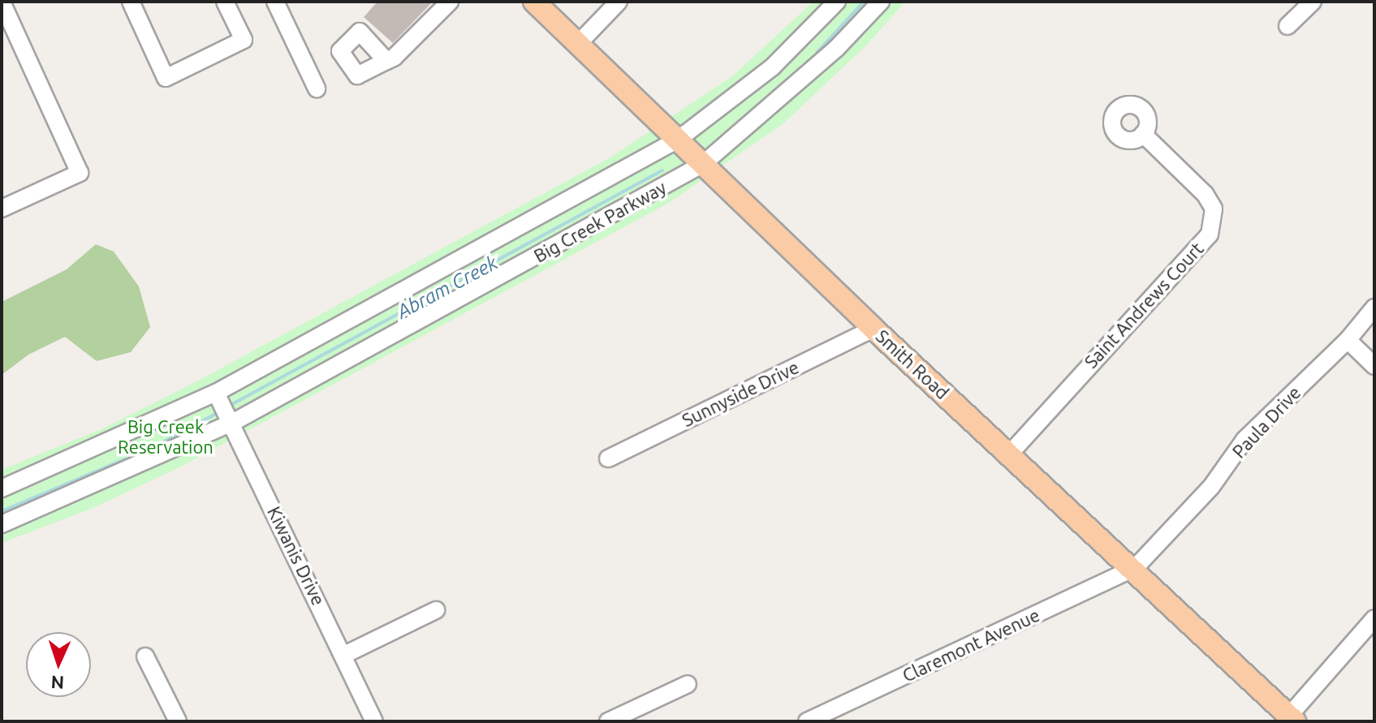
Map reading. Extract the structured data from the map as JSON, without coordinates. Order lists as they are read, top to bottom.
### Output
{
  "streets": {
    "main road": ["Smith Road"],
    "street": [
      "Big Creek Parkway",
      "Saint Andrews Court",
      "Sunnyside Drive",
      "Paula Drive",
      "Kiwanis Drive",
      "Claremont Avenue"
    ]
  },
  "crossings": [
    ["Big Creek Parkway", "Smith Road"],
    ["Big Creek Parkway", "Kiwanis Drive"],
    ["Saint Andrews Court", "Smith Road"],
    ["Smith Road", "Sunnyside Drive"],
    ["Smith Road", "Paula Drive"],
    ["Smith Road", "Claremont Avenue"],
    ["Paula Drive", "Claremont Avenue"]
  ],
  "water": ["Abram Creek"],
  "parks": ["Big Creek Reservation"],
  "north": "bottom"
}
